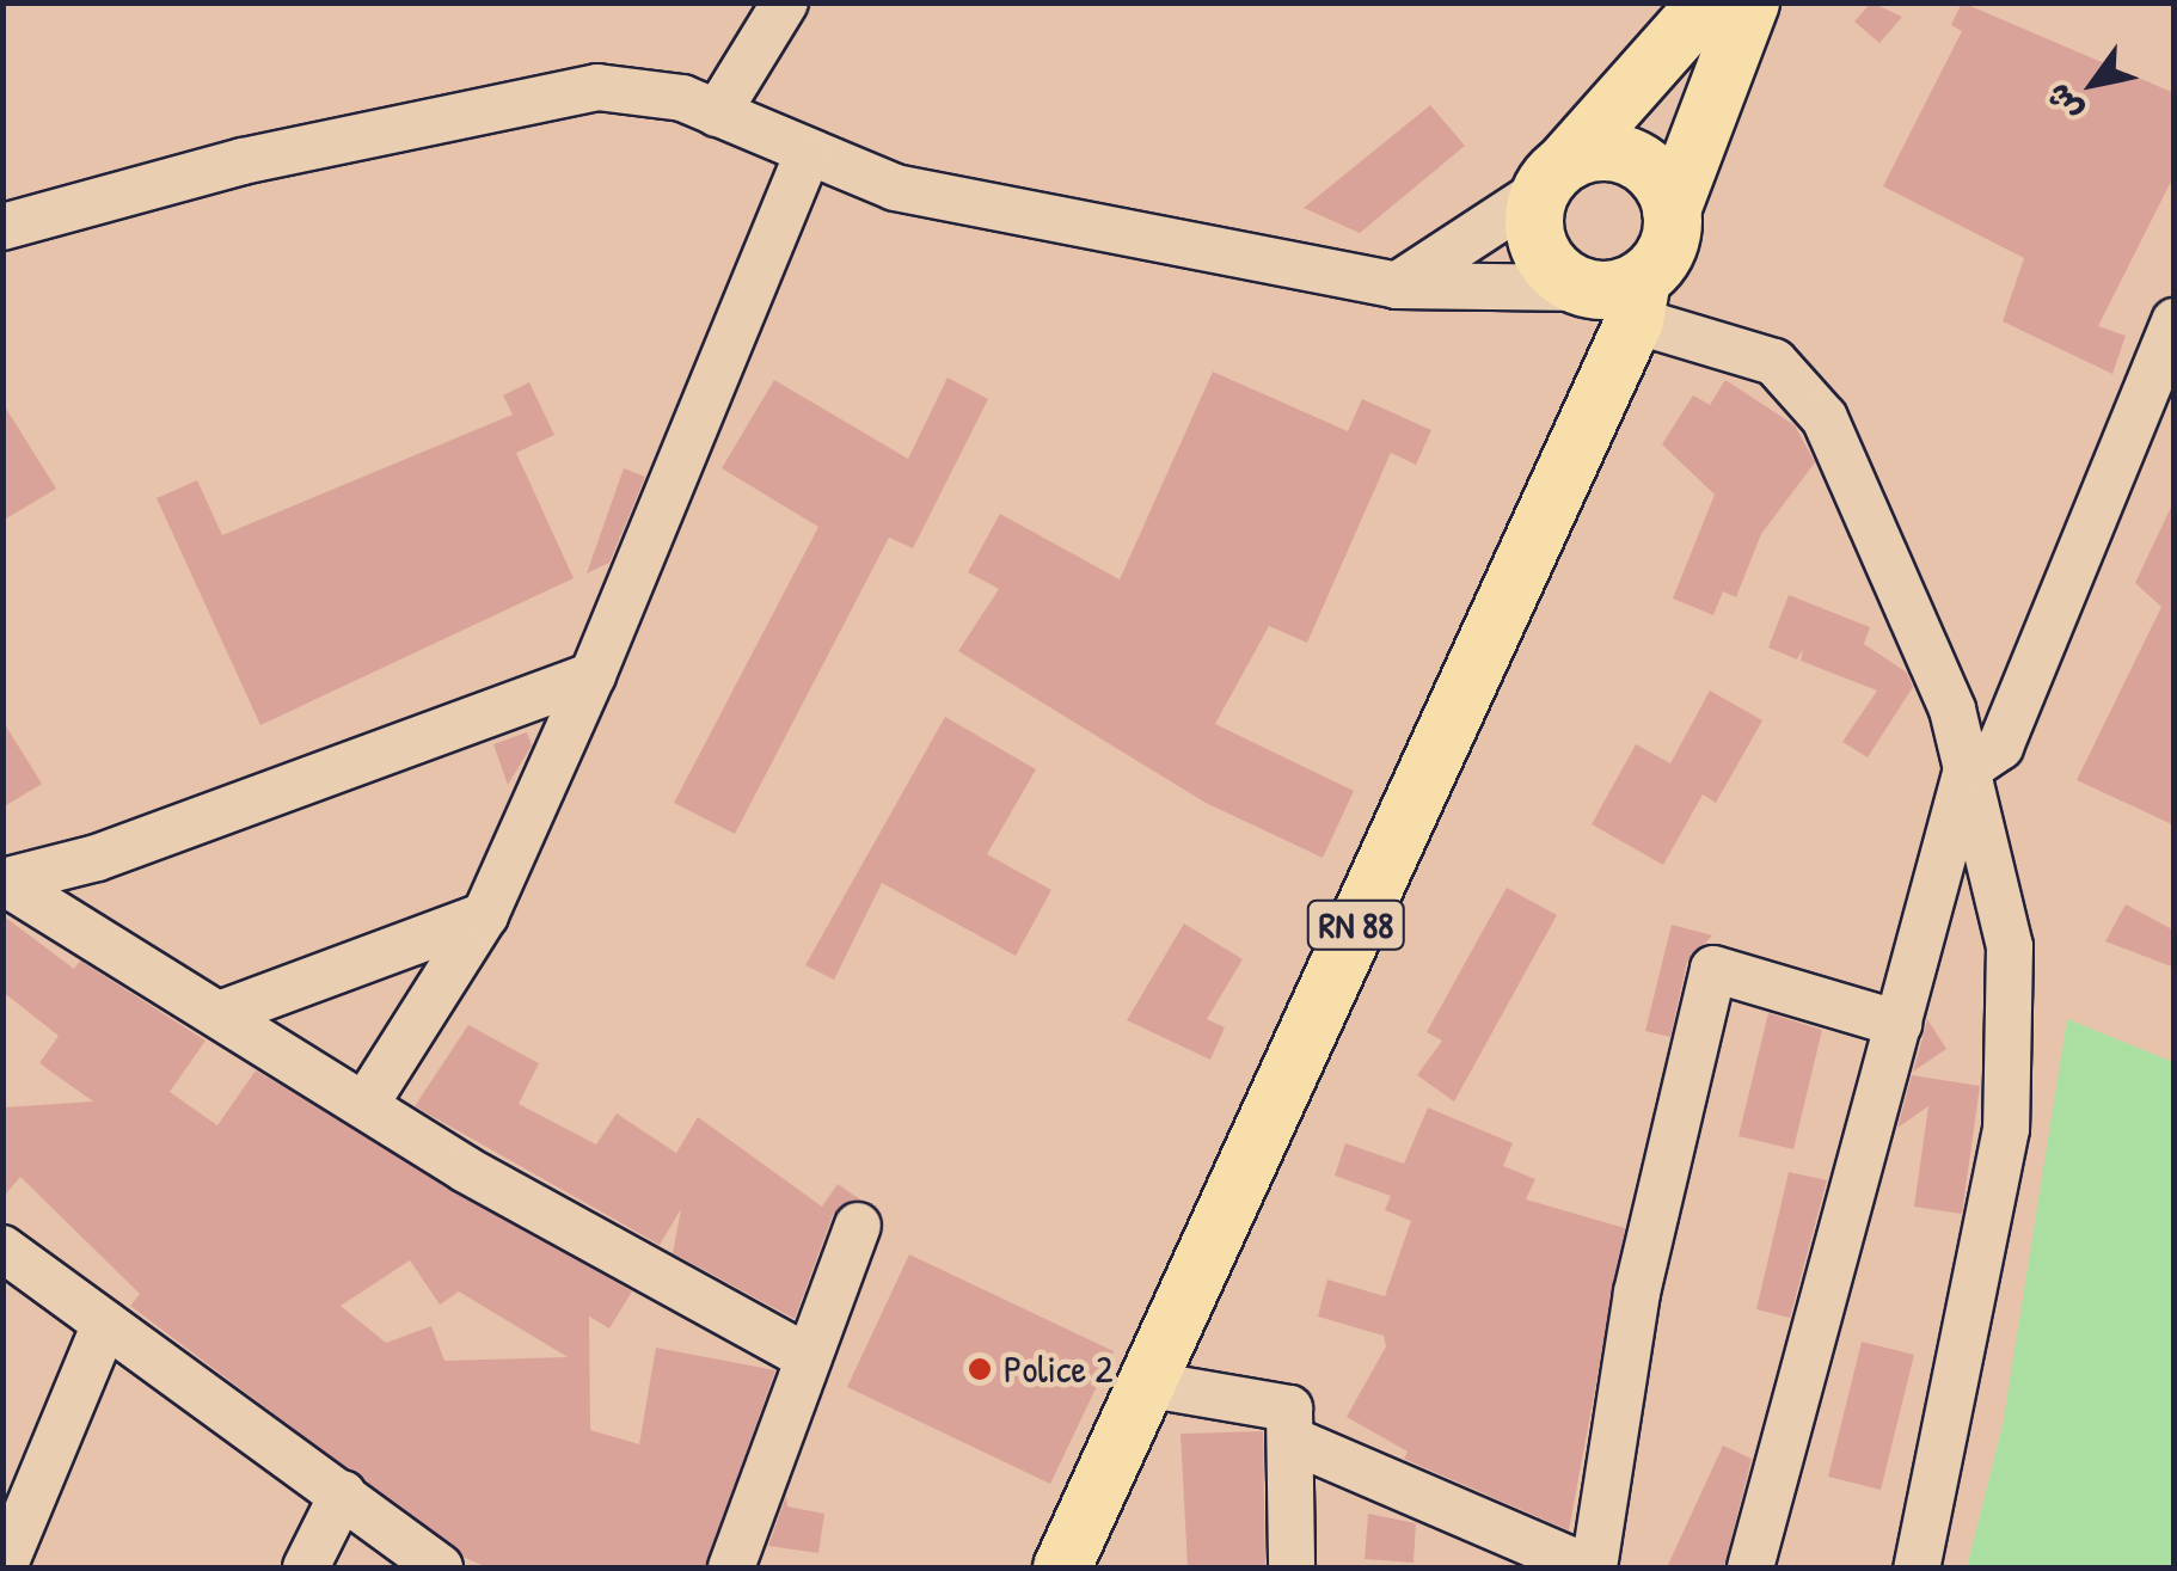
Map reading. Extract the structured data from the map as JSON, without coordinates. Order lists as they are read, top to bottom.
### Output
{
  "streets": {
    "main road": ["RN 88"]
  },
  "places": ["Police 2"],
  "north": "bottom left"
}
